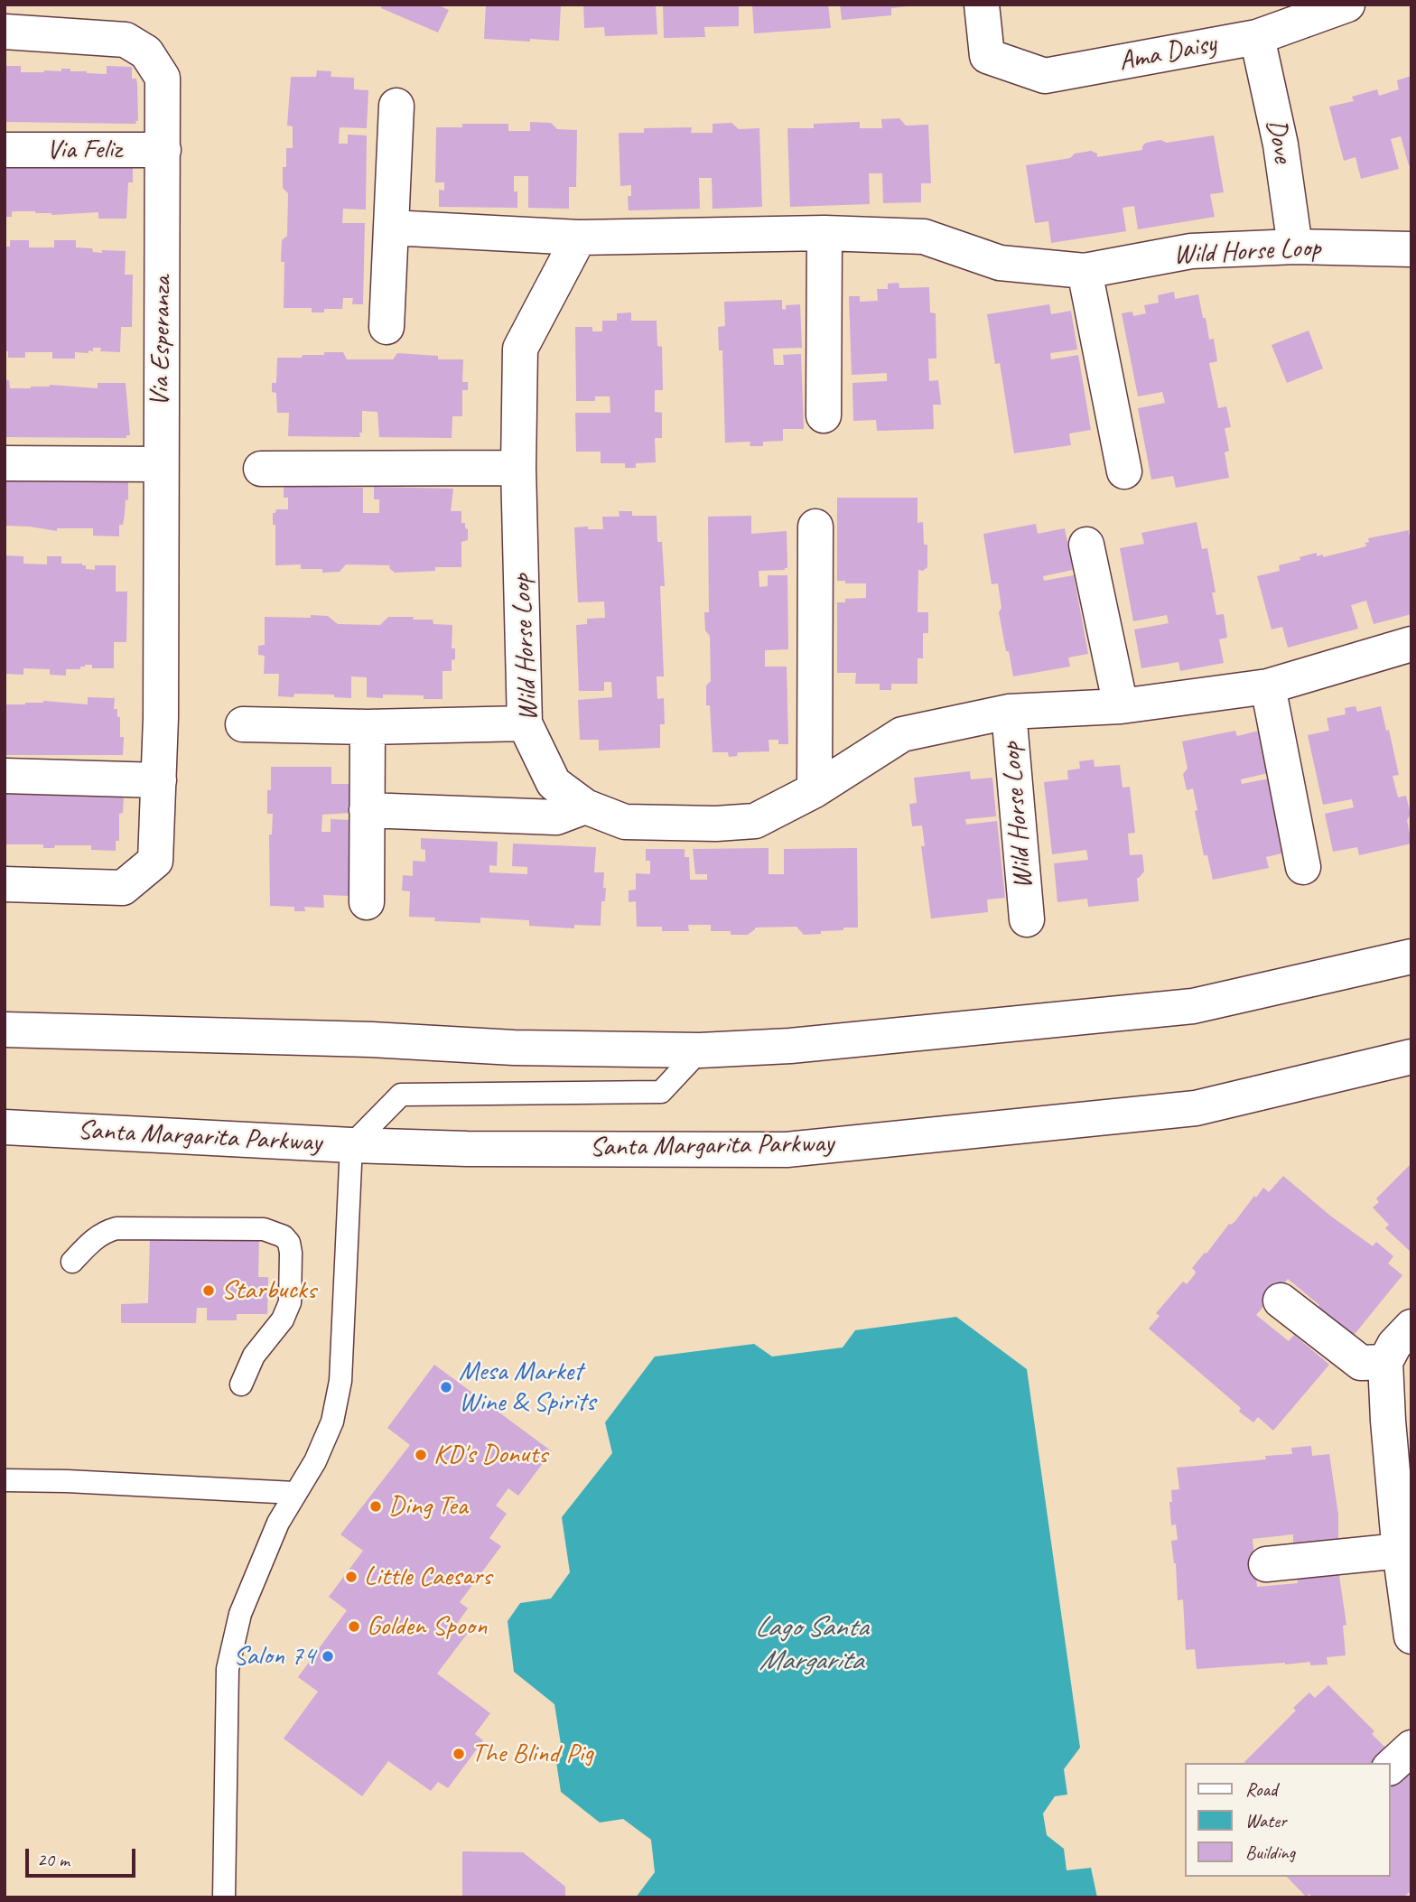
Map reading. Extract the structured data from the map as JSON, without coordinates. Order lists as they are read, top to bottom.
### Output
{
  "streets": {
    "street": [
      "Ama Daisy",
      "Dove",
      "Via Feliz",
      "Wild Horse Loop",
      "Via Esperanza",
      "Santa Margarita Parkway"
    ]
  },
  "crossings": [
    ["Ama Daisy", "Dove"],
    ["Dove", "Wild Horse Loop"],
    ["Via Feliz", "Via Esperanza"]
  ],
  "water": ["Lago Santa Margarita"],
  "places": [
    "Starbucks",
    "Mesa Market Wine & Spirits",
    "KD's Donuts",
    "Ding Tea",
    "Little Caesars",
    "Golden Spoon",
    "Salon 74",
    "The Blind Pig"
  ],
  "legend": ["Road", "Water", "Building"],
  "scale_bar": "20 m"
}
